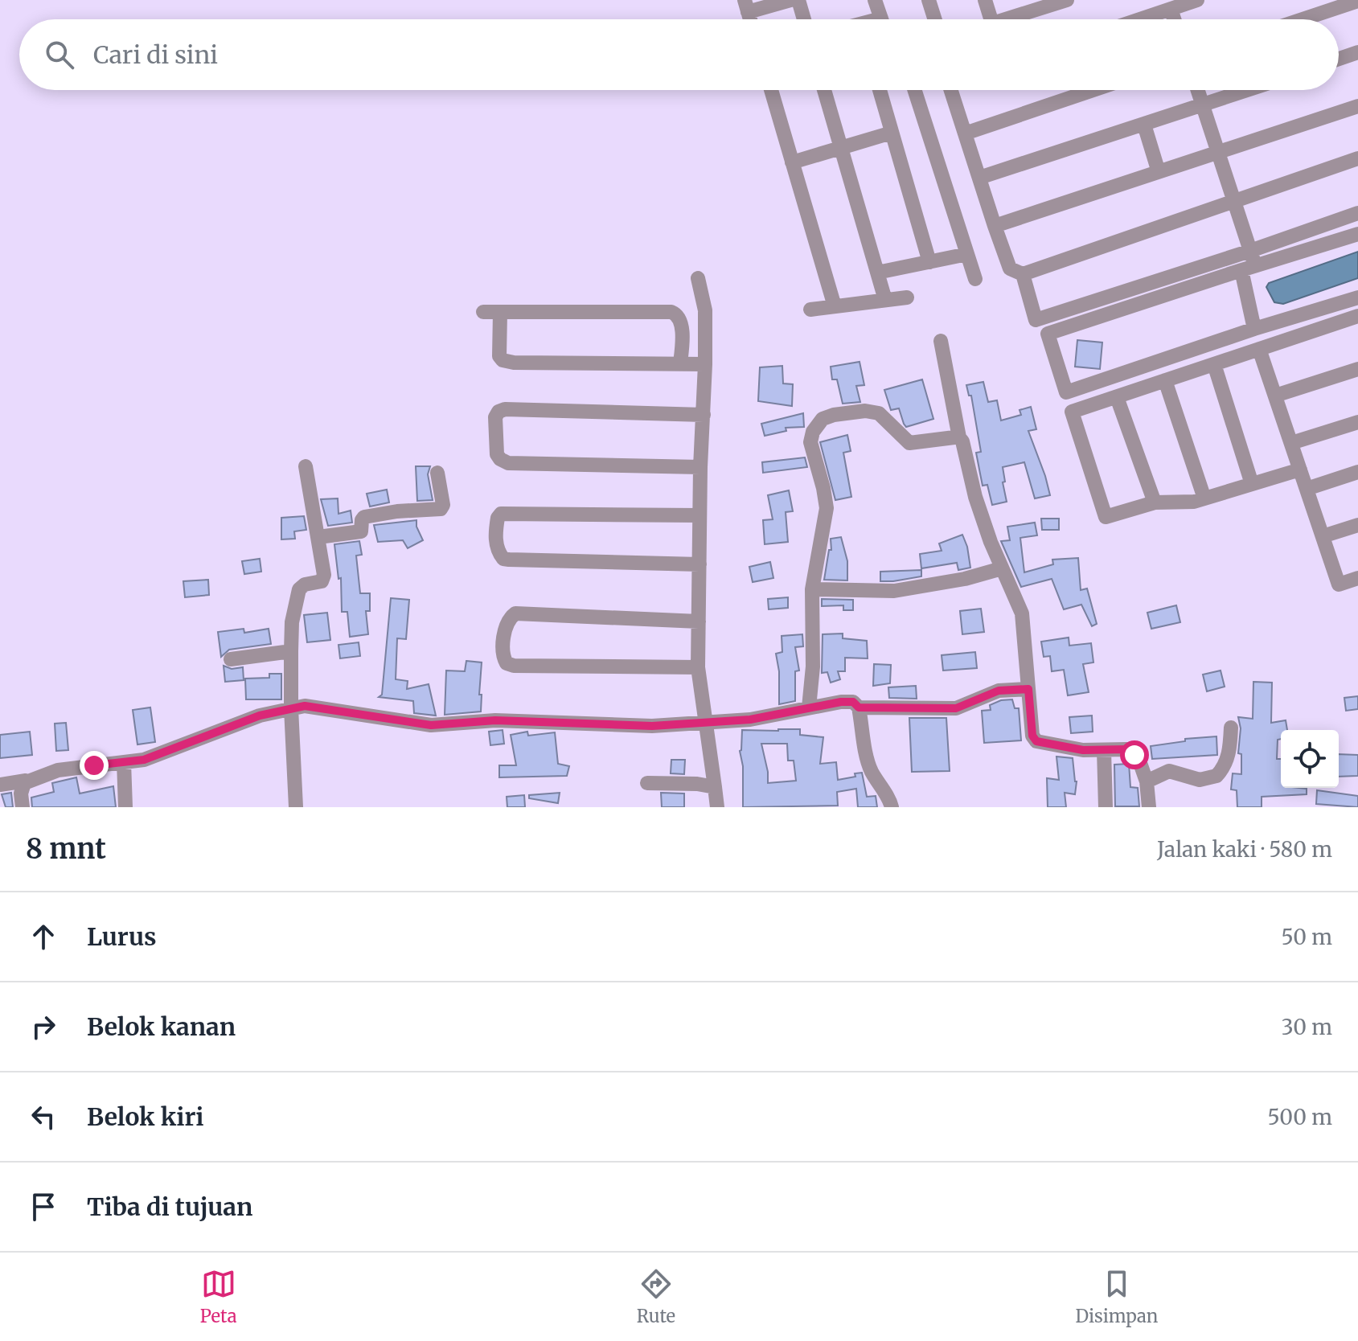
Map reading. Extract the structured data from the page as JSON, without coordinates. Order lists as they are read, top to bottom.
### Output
{
  "page": {
    "search": "Cari di sini",
    "heading": ["8 mnt", "Jalan kaki · 580 m"],
    "list": [
      ["Lurus", "50 m"],
      ["Belok kanan", "30 m"],
      ["Belok kiri", "500 m"],
      "Tiba di tujuan"
    ],
    "nav": ["Peta", "Rute", "Disimpan"]
  }
}
